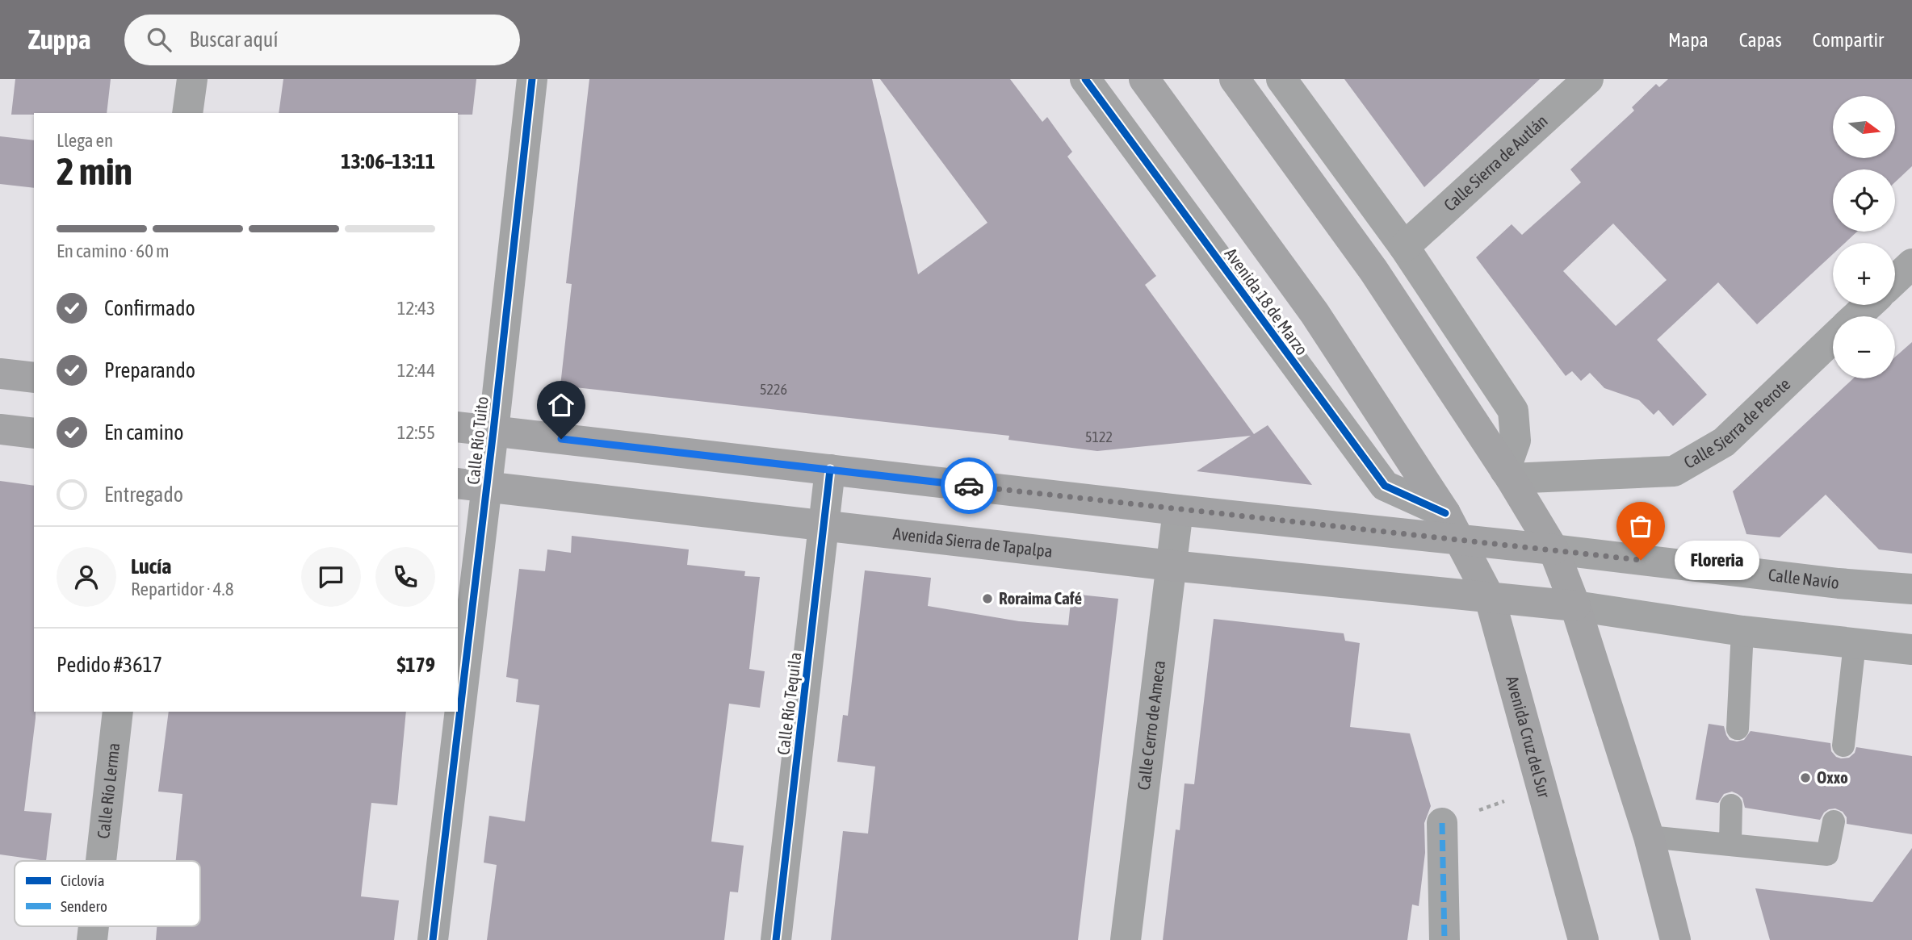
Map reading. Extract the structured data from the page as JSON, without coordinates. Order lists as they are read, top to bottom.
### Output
{
  "streets": {
    "main road": [
      "Avenida 18 de Marzo",
      "Avenida Sierra de Tapalpa",
      "Calle Navío",
      "Avenida Cruz del Sur"
    ],
    "street": [
      "Calle Sierra de Autlán",
      "Calle Sierra de Perote",
      "Calle Río Tuito",
      "Calle Río Tequila",
      "Calle Cerro de Ameca",
      "Calle Río Lerma"
    ]
  },
  "crossings": [
    ["Avenida 18 de Marzo", "Calle Navío"],
    ["Avenida 18 de Marzo", "Avenida Cruz del Sur"],
    ["Calle Río Tuito", "Avenida Sierra de Tapalpa"],
    ["Avenida Sierra de Tapalpa", "Calle Río Tequila"],
    ["Avenida Sierra de Tapalpa", "Calle Cerro de Ameca"],
    ["Avenida Sierra de Tapalpa", "Avenida Cruz del Sur"],
    ["Calle Navío", "Avenida Cruz del Sur"]
  ],
  "places": ["Floreria", "Roraima Café", "Oxxo"],
  "house_numbers": ["5226", "5122"],
  "legend": ["Ciclovía", "Sendero"],
  "north": "right",
  "page": {
    "header": "Zuppa",
    "search": "Buscar aquí",
    "nav": ["Mapa", "Capas", "Compartir"],
    "map_buttons": ["+", "−"],
    "heading": ["2 min", "Llega en", "13:06–13:11"],
    "panel": [
      "Lucía",
      "Repartidor · 4.8",
      "Pedido #3617",
      "$179"
    ],
    "bar": "En camino · 60 m",
    "list": [
      ["Confirmado", "12:43"],
      ["Preparando", "12:44"],
      ["En camino", "12:55"],
      "Entregado"
    ],
    "bubble": "Floreria"
  }
}
